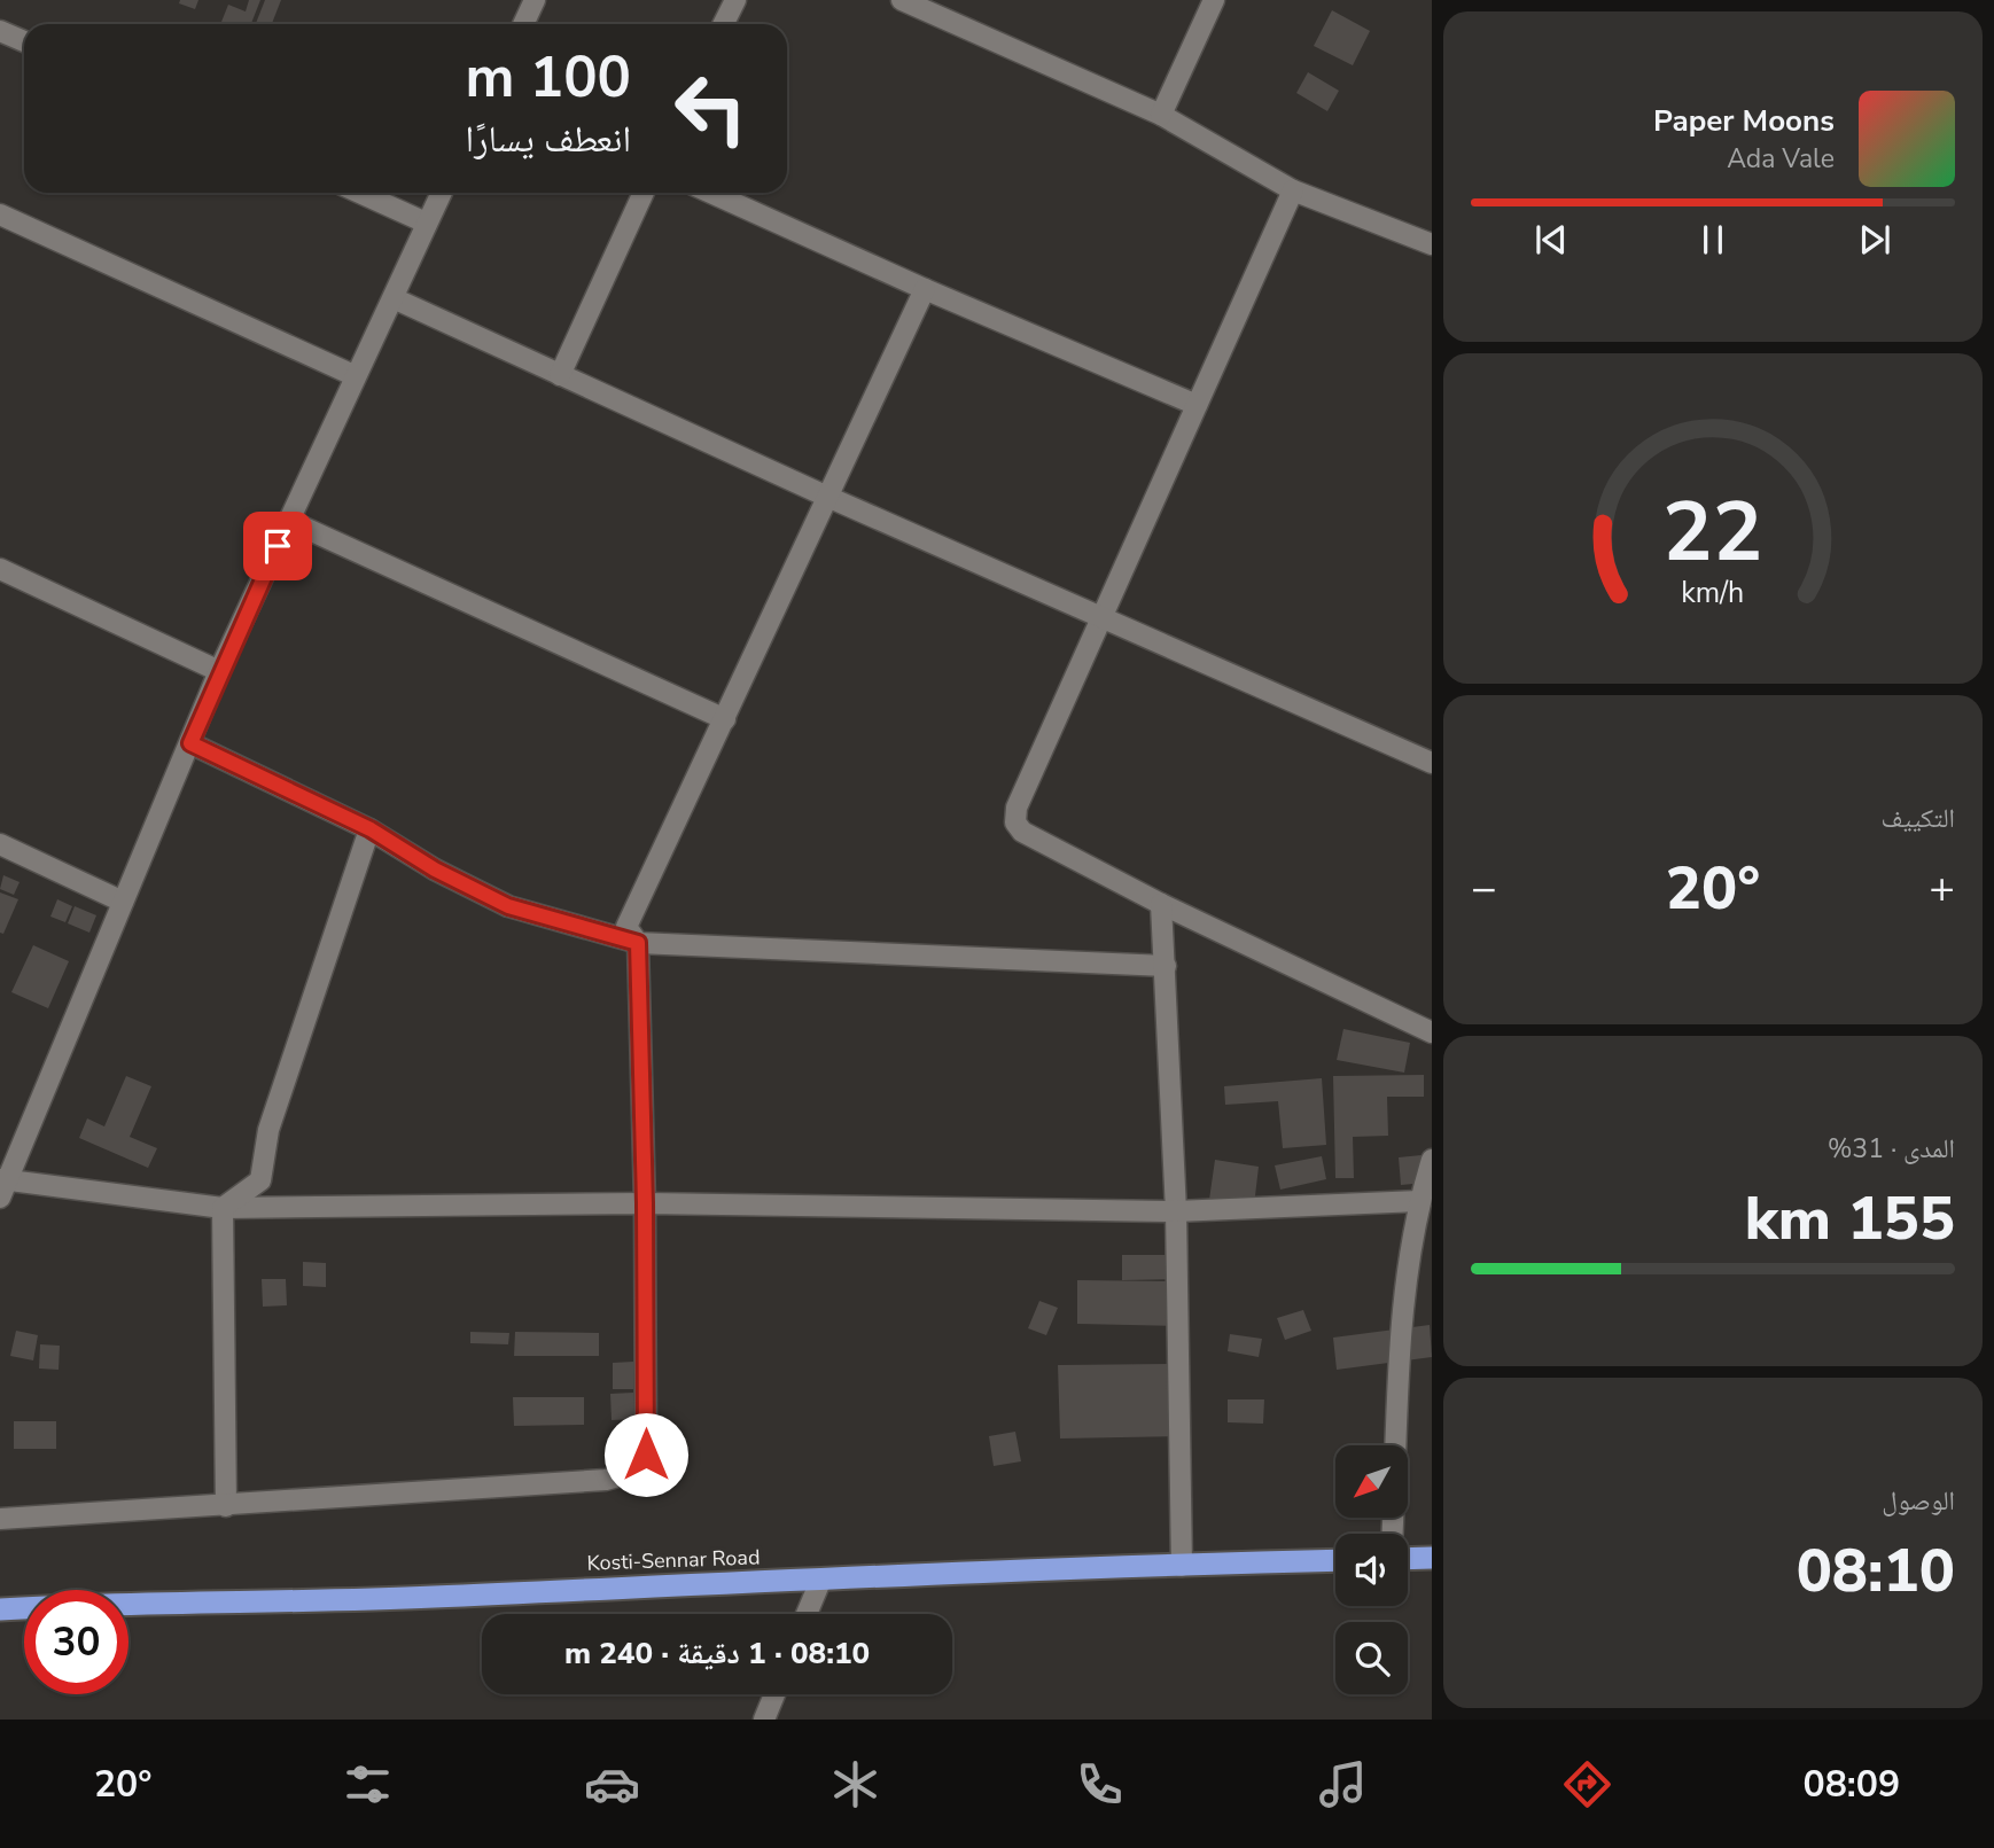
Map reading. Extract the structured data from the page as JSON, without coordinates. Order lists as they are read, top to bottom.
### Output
{
  "streets": {
    "highway": ["Kosti-Sennar Road"]
  },
  "north": "bottom left",
  "page": {
    "turn": ["100 m", "انعطف يسارًا"],
    "song": ["Paper Moons", "Ada Vale"],
    "tile": [
      "التكييف",
      ["المدى · 31%", "155 km"],
      ["الوصول", "08:10"]
    ],
    "heat": ["−", "20°", "+"],
    "limit": "30",
    "trip": "08:10 · 1 دقيقة · 240 m",
    "tabs": ["08:09", "20°"],
    "gauge": ["22", "km/h"]
  }
}
